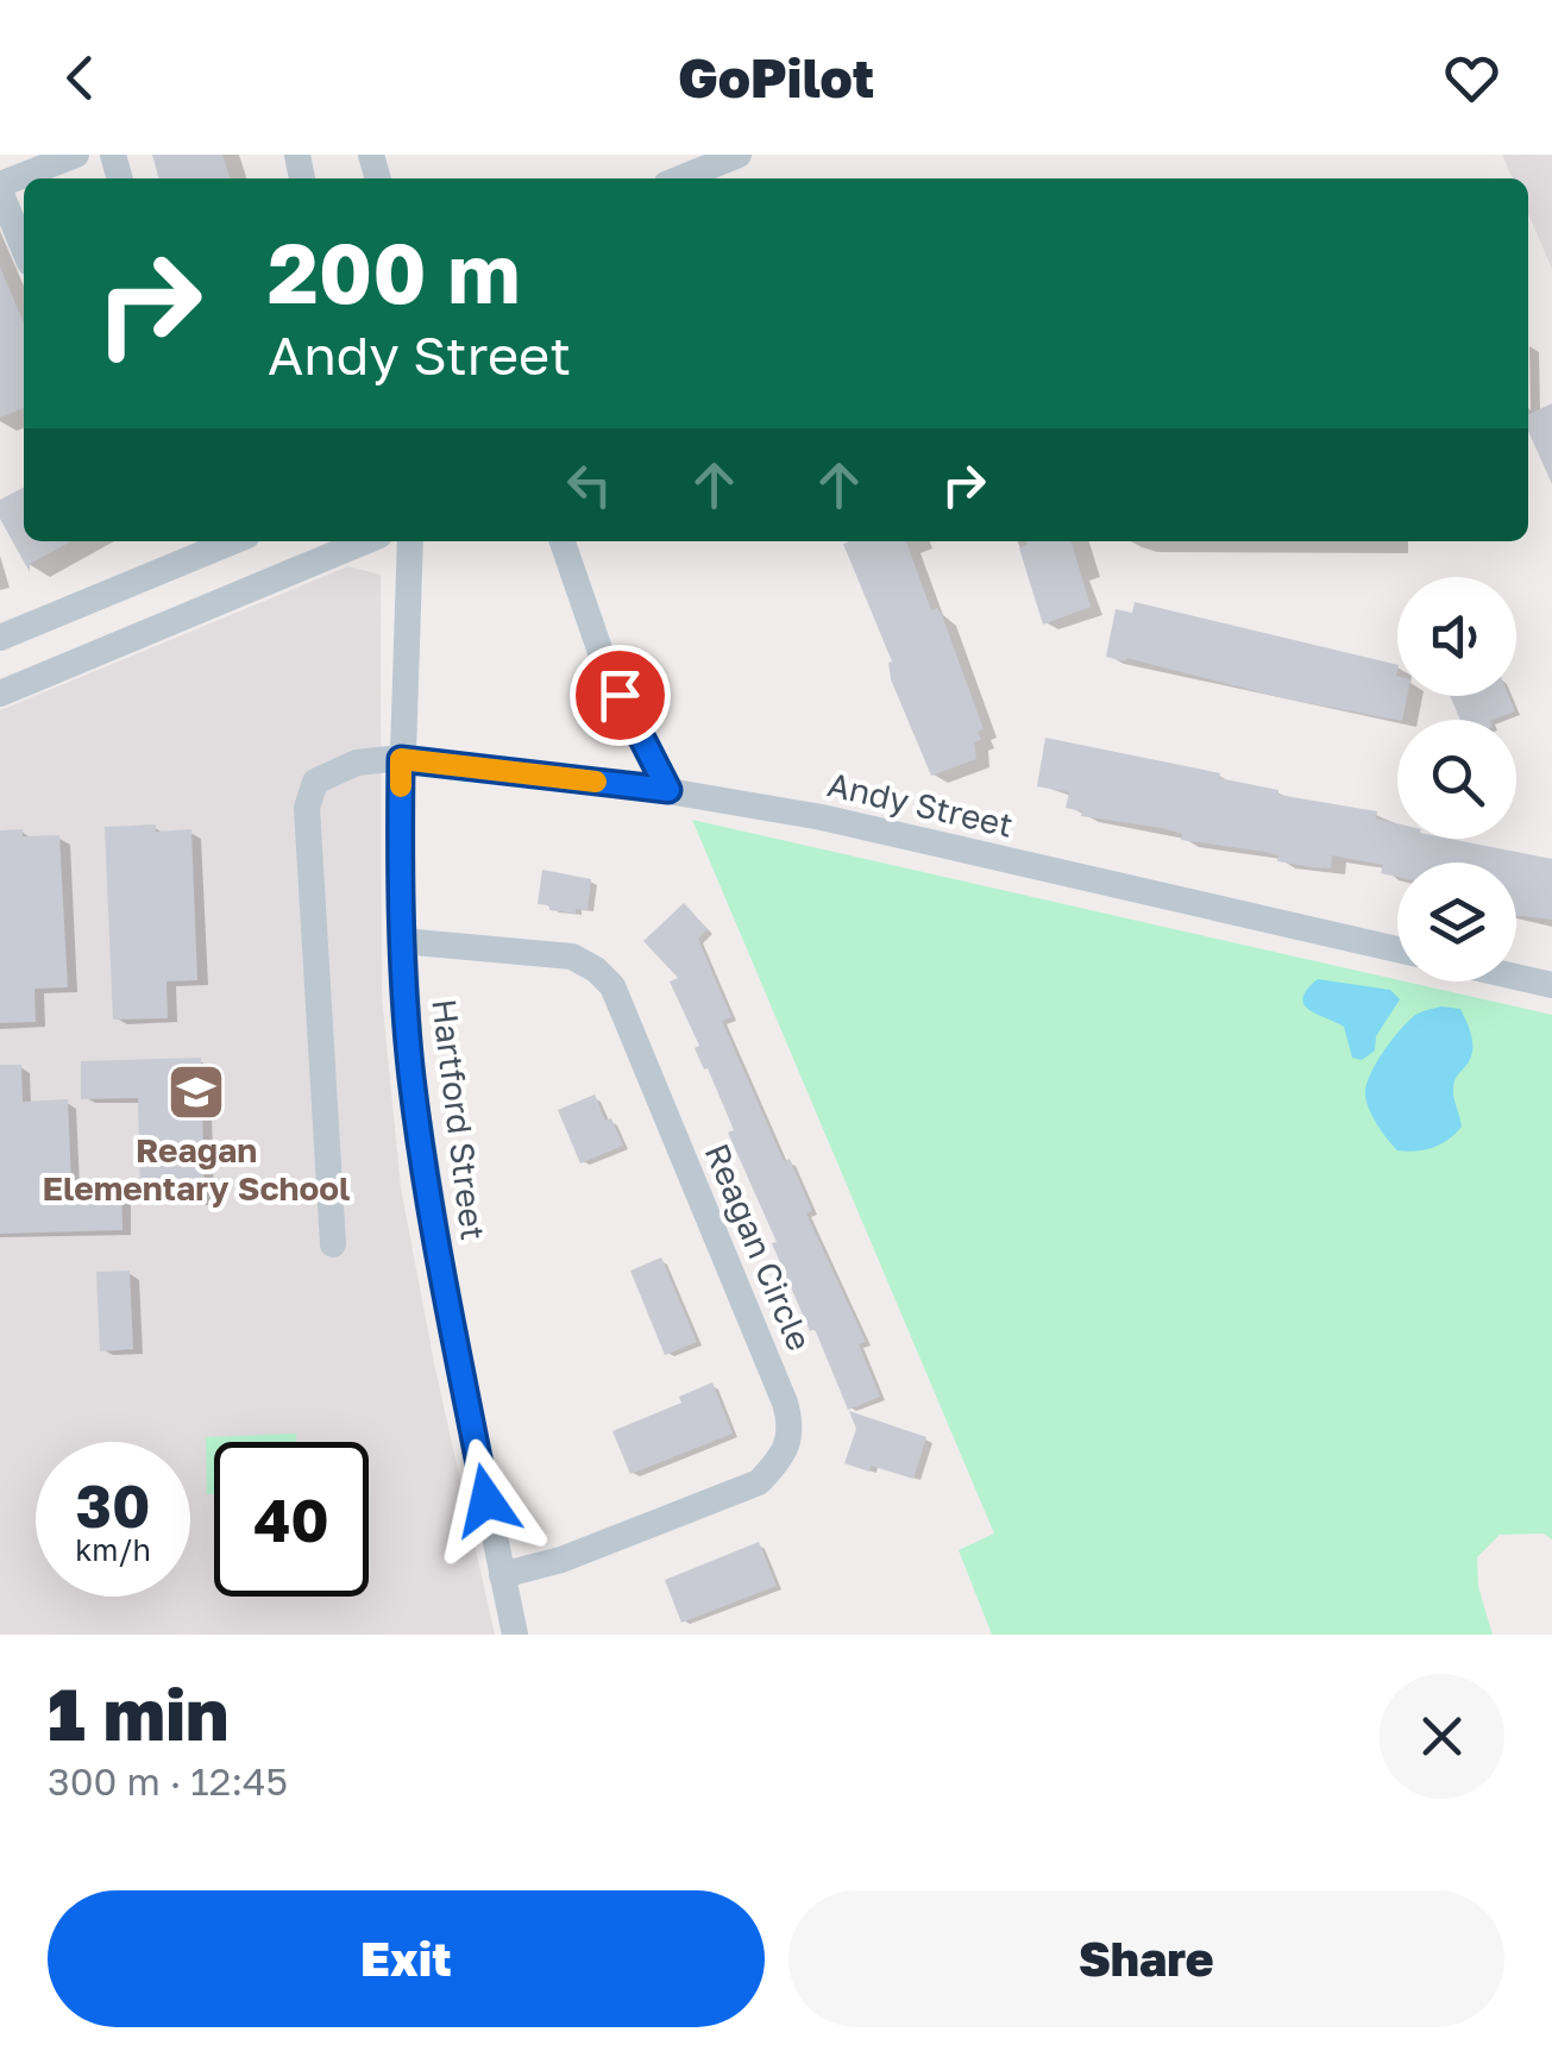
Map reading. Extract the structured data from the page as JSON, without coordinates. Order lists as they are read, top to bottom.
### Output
{
  "streets": {
    "street": ["Andy Street", "Hartford Street", "Reagan Circle"]
  },
  "crossings": [
    ["Andy Street", "Hartford Street"],
    ["Hartford Street", "Reagan Circle"]
  ],
  "places": {
    "school or university": ["Reagan Elementary School"]
  },
  "page": {
    "header": "GoPilot",
    "turn": ["200 m", "Andy Street"],
    "speed": "30 km/h",
    "limit": "40",
    "heading": ["1 min", "300 m · 12:45"],
    "buttons": ["Exit", "Share"]
  }
}
